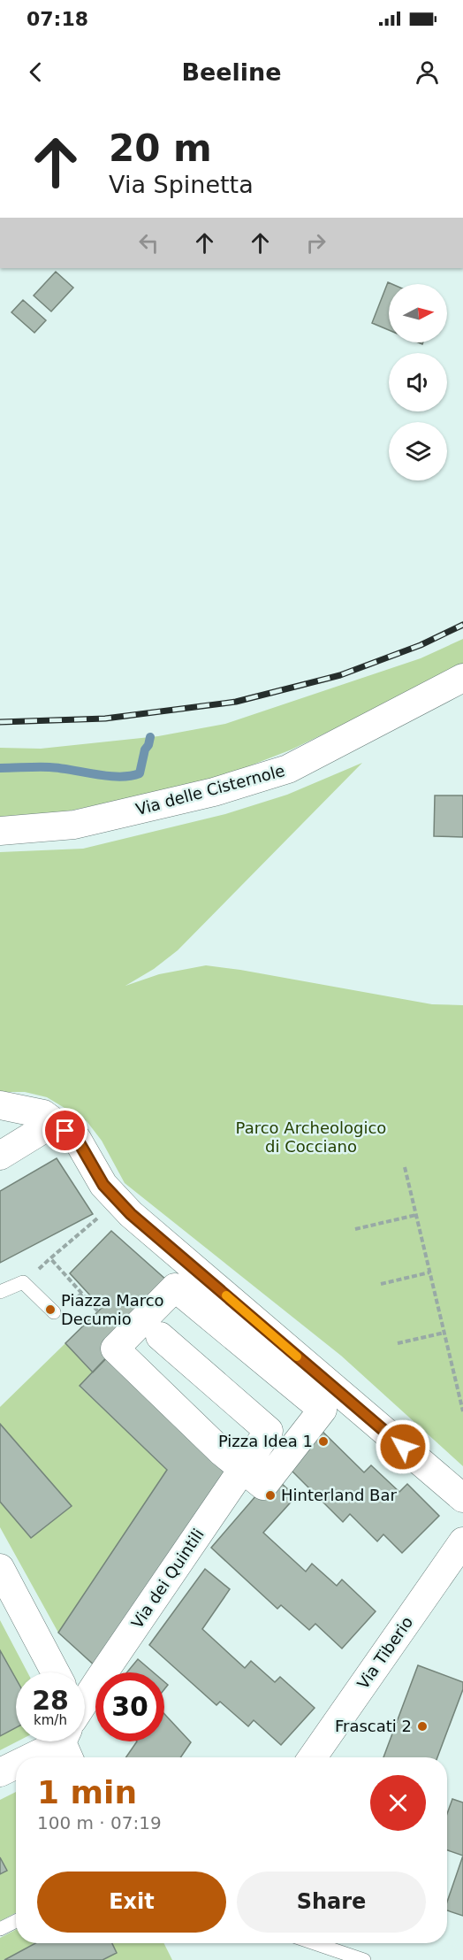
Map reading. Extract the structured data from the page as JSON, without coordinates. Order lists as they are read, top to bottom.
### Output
{
  "streets": {
    "street": ["Via delle Cisternole", "Via dei Quintili", "Via Tiberio"]
  },
  "parks": ["Parco Archeologico di Cocciano"],
  "places": [
    "Piazza Marco Decumio",
    "Pizza Idea 1",
    "Hinterland Bar",
    "Frascati 2"
  ],
  "north": "right",
  "page": {
    "status": "07:18",
    "header": "Beeline",
    "turn": ["20 m", "Via Spinetta"],
    "speed": "28 km/h",
    "limit": "30",
    "heading": ["1 min", "100 m · 07:19"],
    "buttons": ["Exit", "Share"]
  }
}
